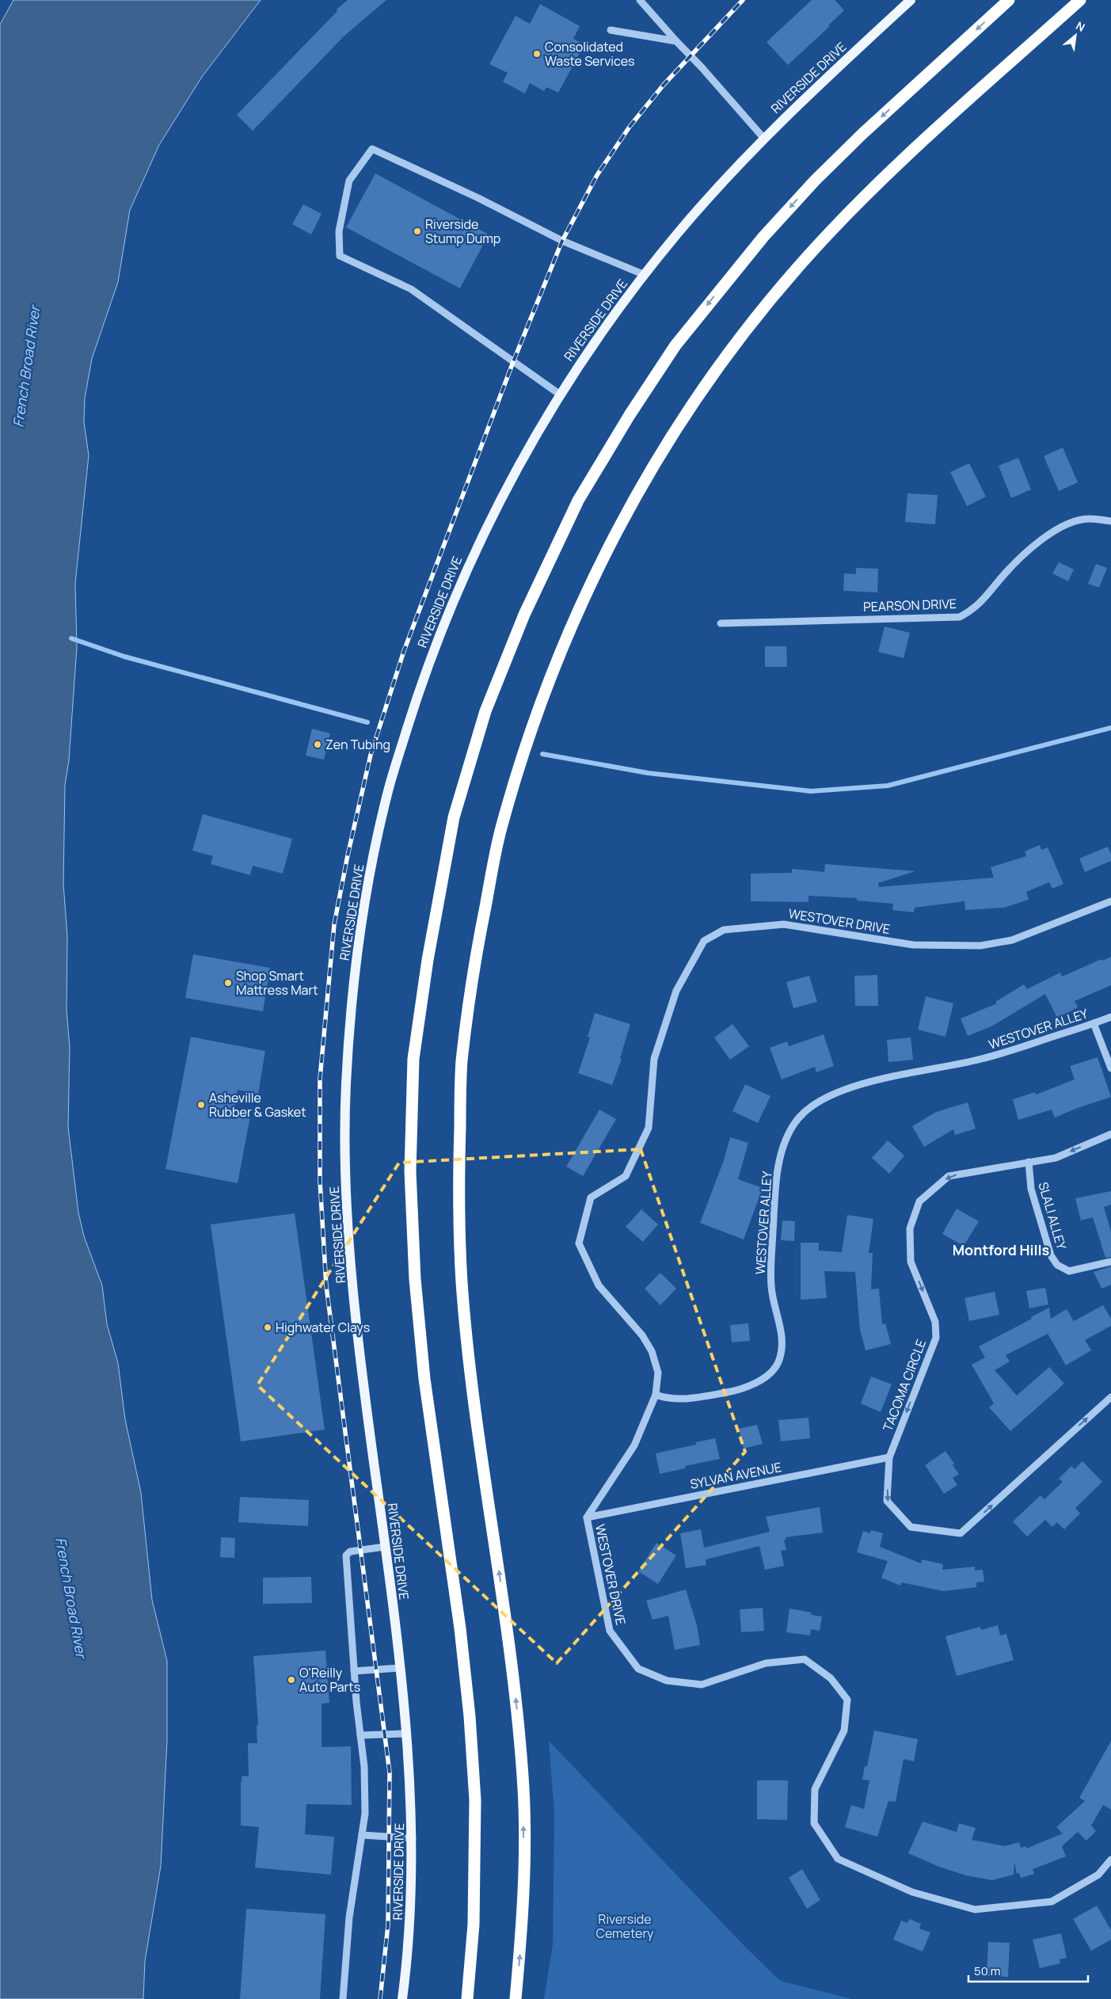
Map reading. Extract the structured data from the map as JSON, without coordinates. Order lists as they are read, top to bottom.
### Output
{
  "streets": {
    "main road": ["RIVERSIDE DRIVE"],
    "street": [
      "PEARSON DRIVE",
      "WESTOVER DRIVE",
      "WESTOVER ALLEY",
      "SLALI ALLEY",
      "TACOMA CIRCLE",
      "SYLVAN AVENUE"
    ]
  },
  "crossings": [
    ["WESTOVER DRIVE", "WESTOVER ALLEY"],
    ["WESTOVER DRIVE", "SYLVAN AVENUE"],
    ["SLALI ALLEY", "TACOMA CIRCLE"],
    ["TACOMA CIRCLE", "SYLVAN AVENUE"]
  ],
  "districts": ["Montford Hills"],
  "water": ["French Broad River"],
  "parks": ["Riverside Cemetery"],
  "places": [
    "Consolidated Waste Services",
    "Riverside Stump Dump",
    "Zen Tubing",
    "Shop Smart Mattress Mart",
    "Asheville Rubber & Gasket",
    "Highwater Clays",
    "O'Reilly Auto Parts"
  ],
  "scale_bar": "50 m",
  "north": "top right"
}
